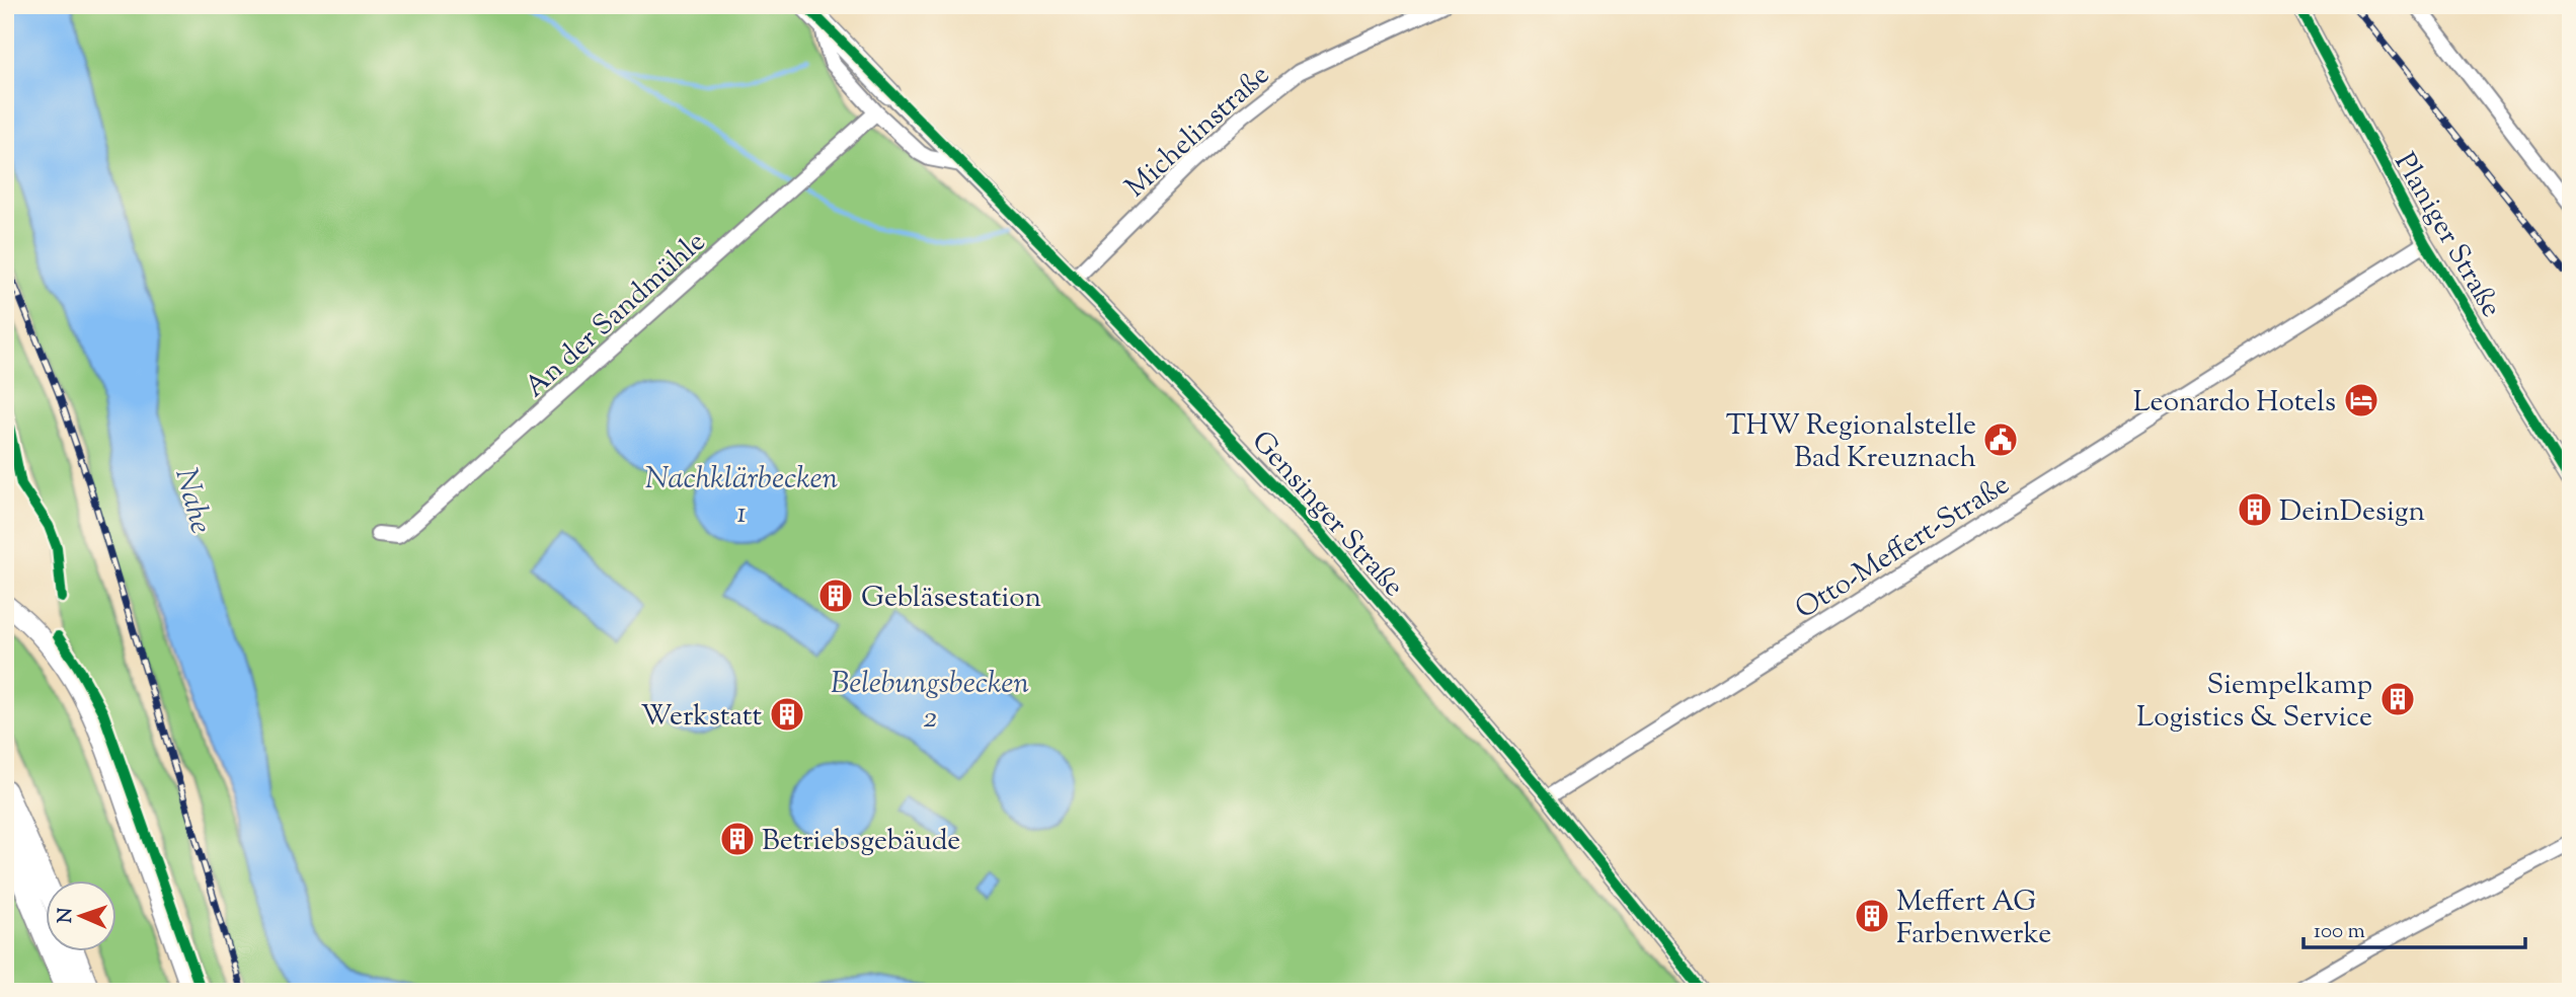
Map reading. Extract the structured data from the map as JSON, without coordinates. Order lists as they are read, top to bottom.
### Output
{
  "streets": {
    "street": [
      "Michelinstraße",
      "Planiger Straße",
      "An der Sandmühle",
      "Gensinger Straße",
      "Otto-Meffert-Straße"
    ]
  },
  "crossings": [
    ["Michelinstraße", "Gensinger Straße"],
    ["Planiger Straße", "Otto-Meffert-Straße"],
    ["Gensinger Straße", "Otto-Meffert-Straße"]
  ],
  "water": ["Nachklärbecken 1", "Nahe", "Belebungsbecken 2"],
  "places": {
    "hotel": ["Leonardo Hotels"],
    "public building": ["THW Regionalstelle Bad Kreuznach"],
    "building": [
      "DeinDesign",
      "Gebläsestation",
      "Siempelkamp Logistics & Service",
      "Werkstatt",
      "Betriebsgebäude",
      "Meffert AG Farbenwerke"
    ]
  },
  "scale_bar": "100 m",
  "north": "left"
}
